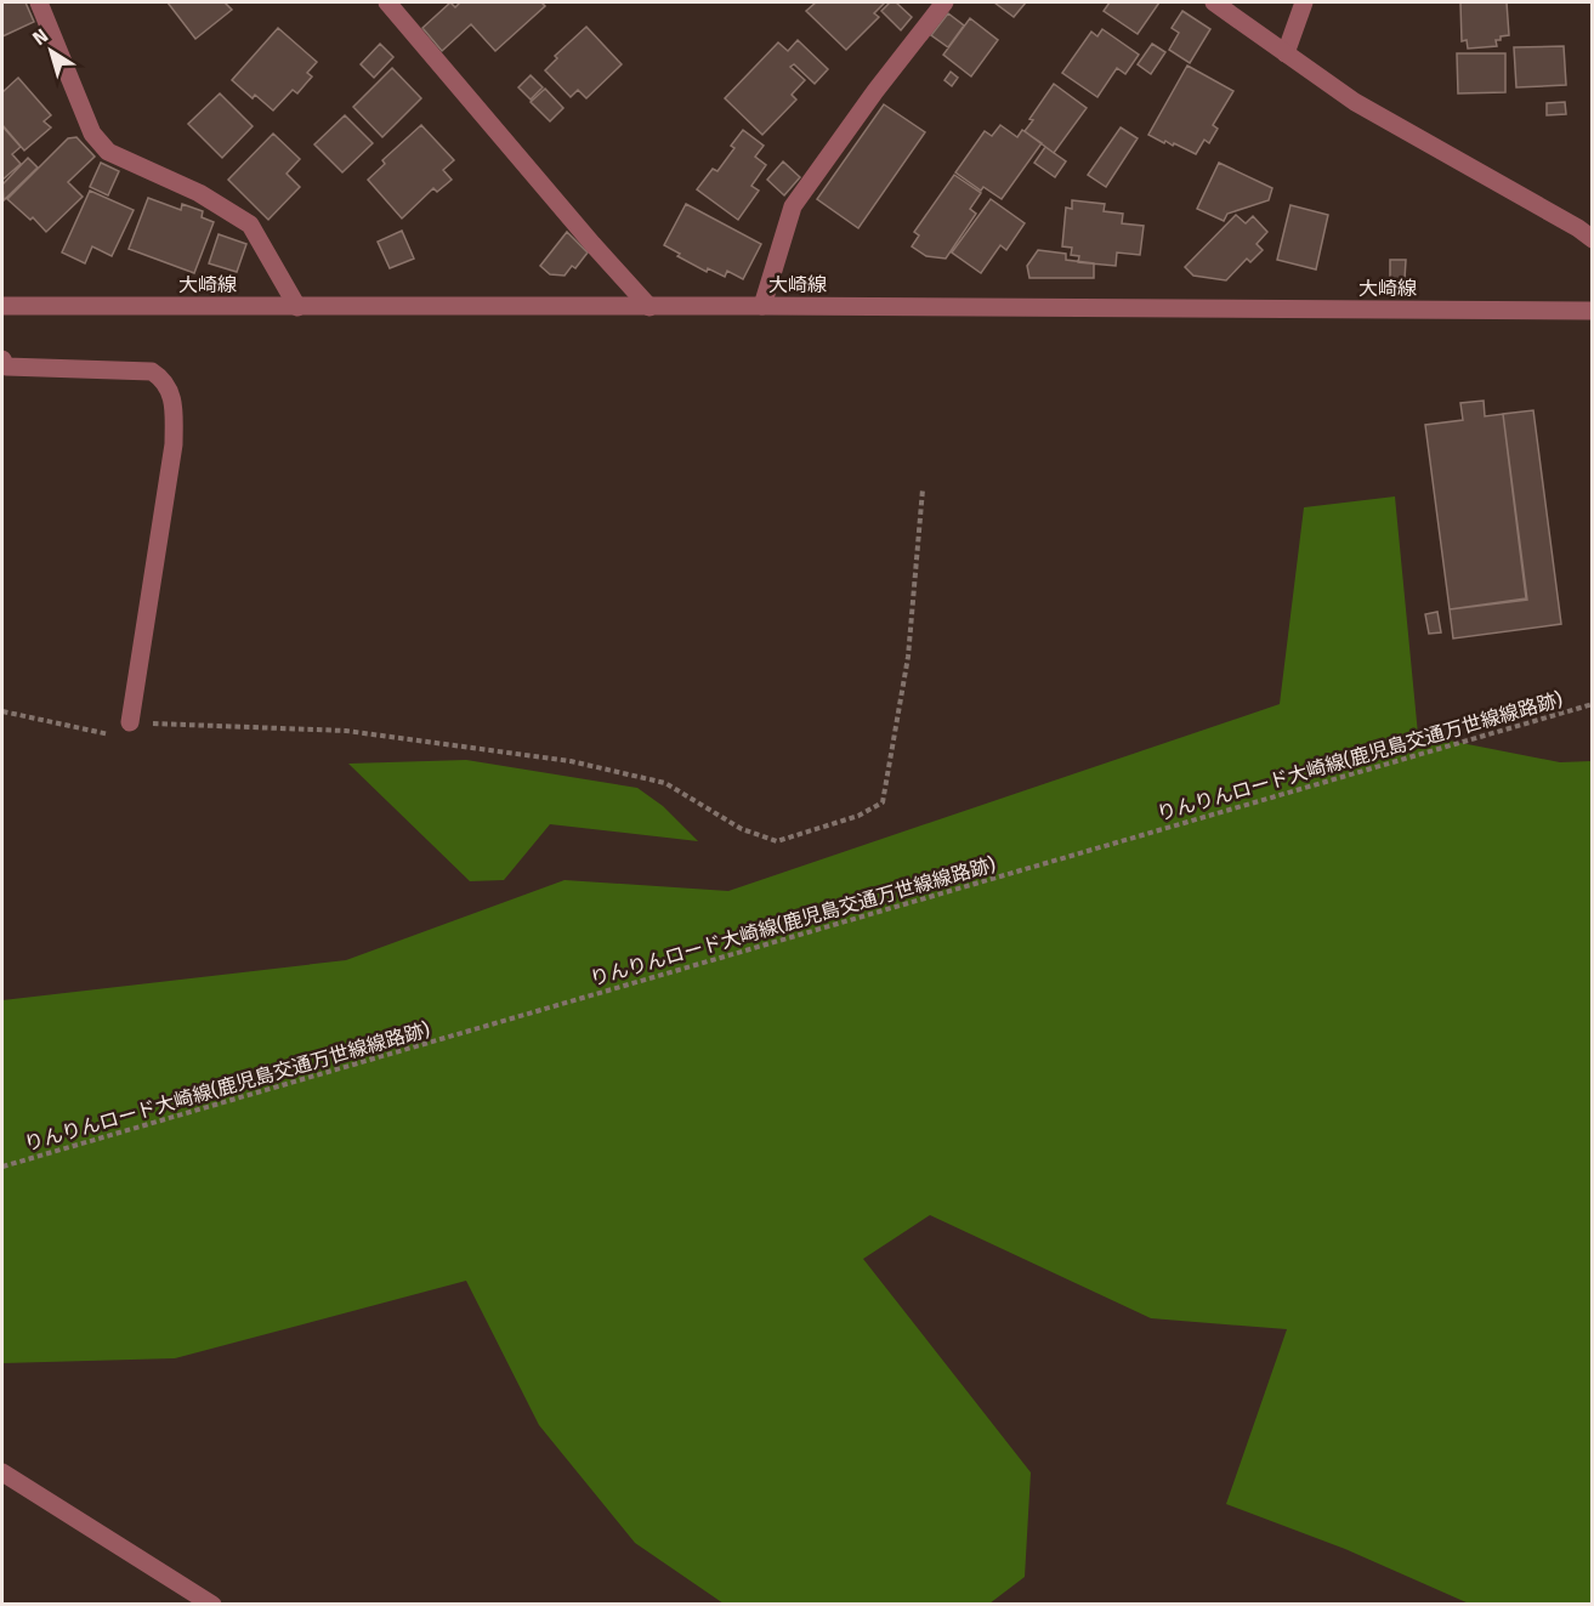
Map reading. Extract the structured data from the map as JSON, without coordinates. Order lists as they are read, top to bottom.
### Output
{
  "streets": {
    "street": ["大崎線"],
    "path": ["りんりんロード大崎線(鹿児島交通万世線線路跡)"]
  },
  "north": "top left"
}
